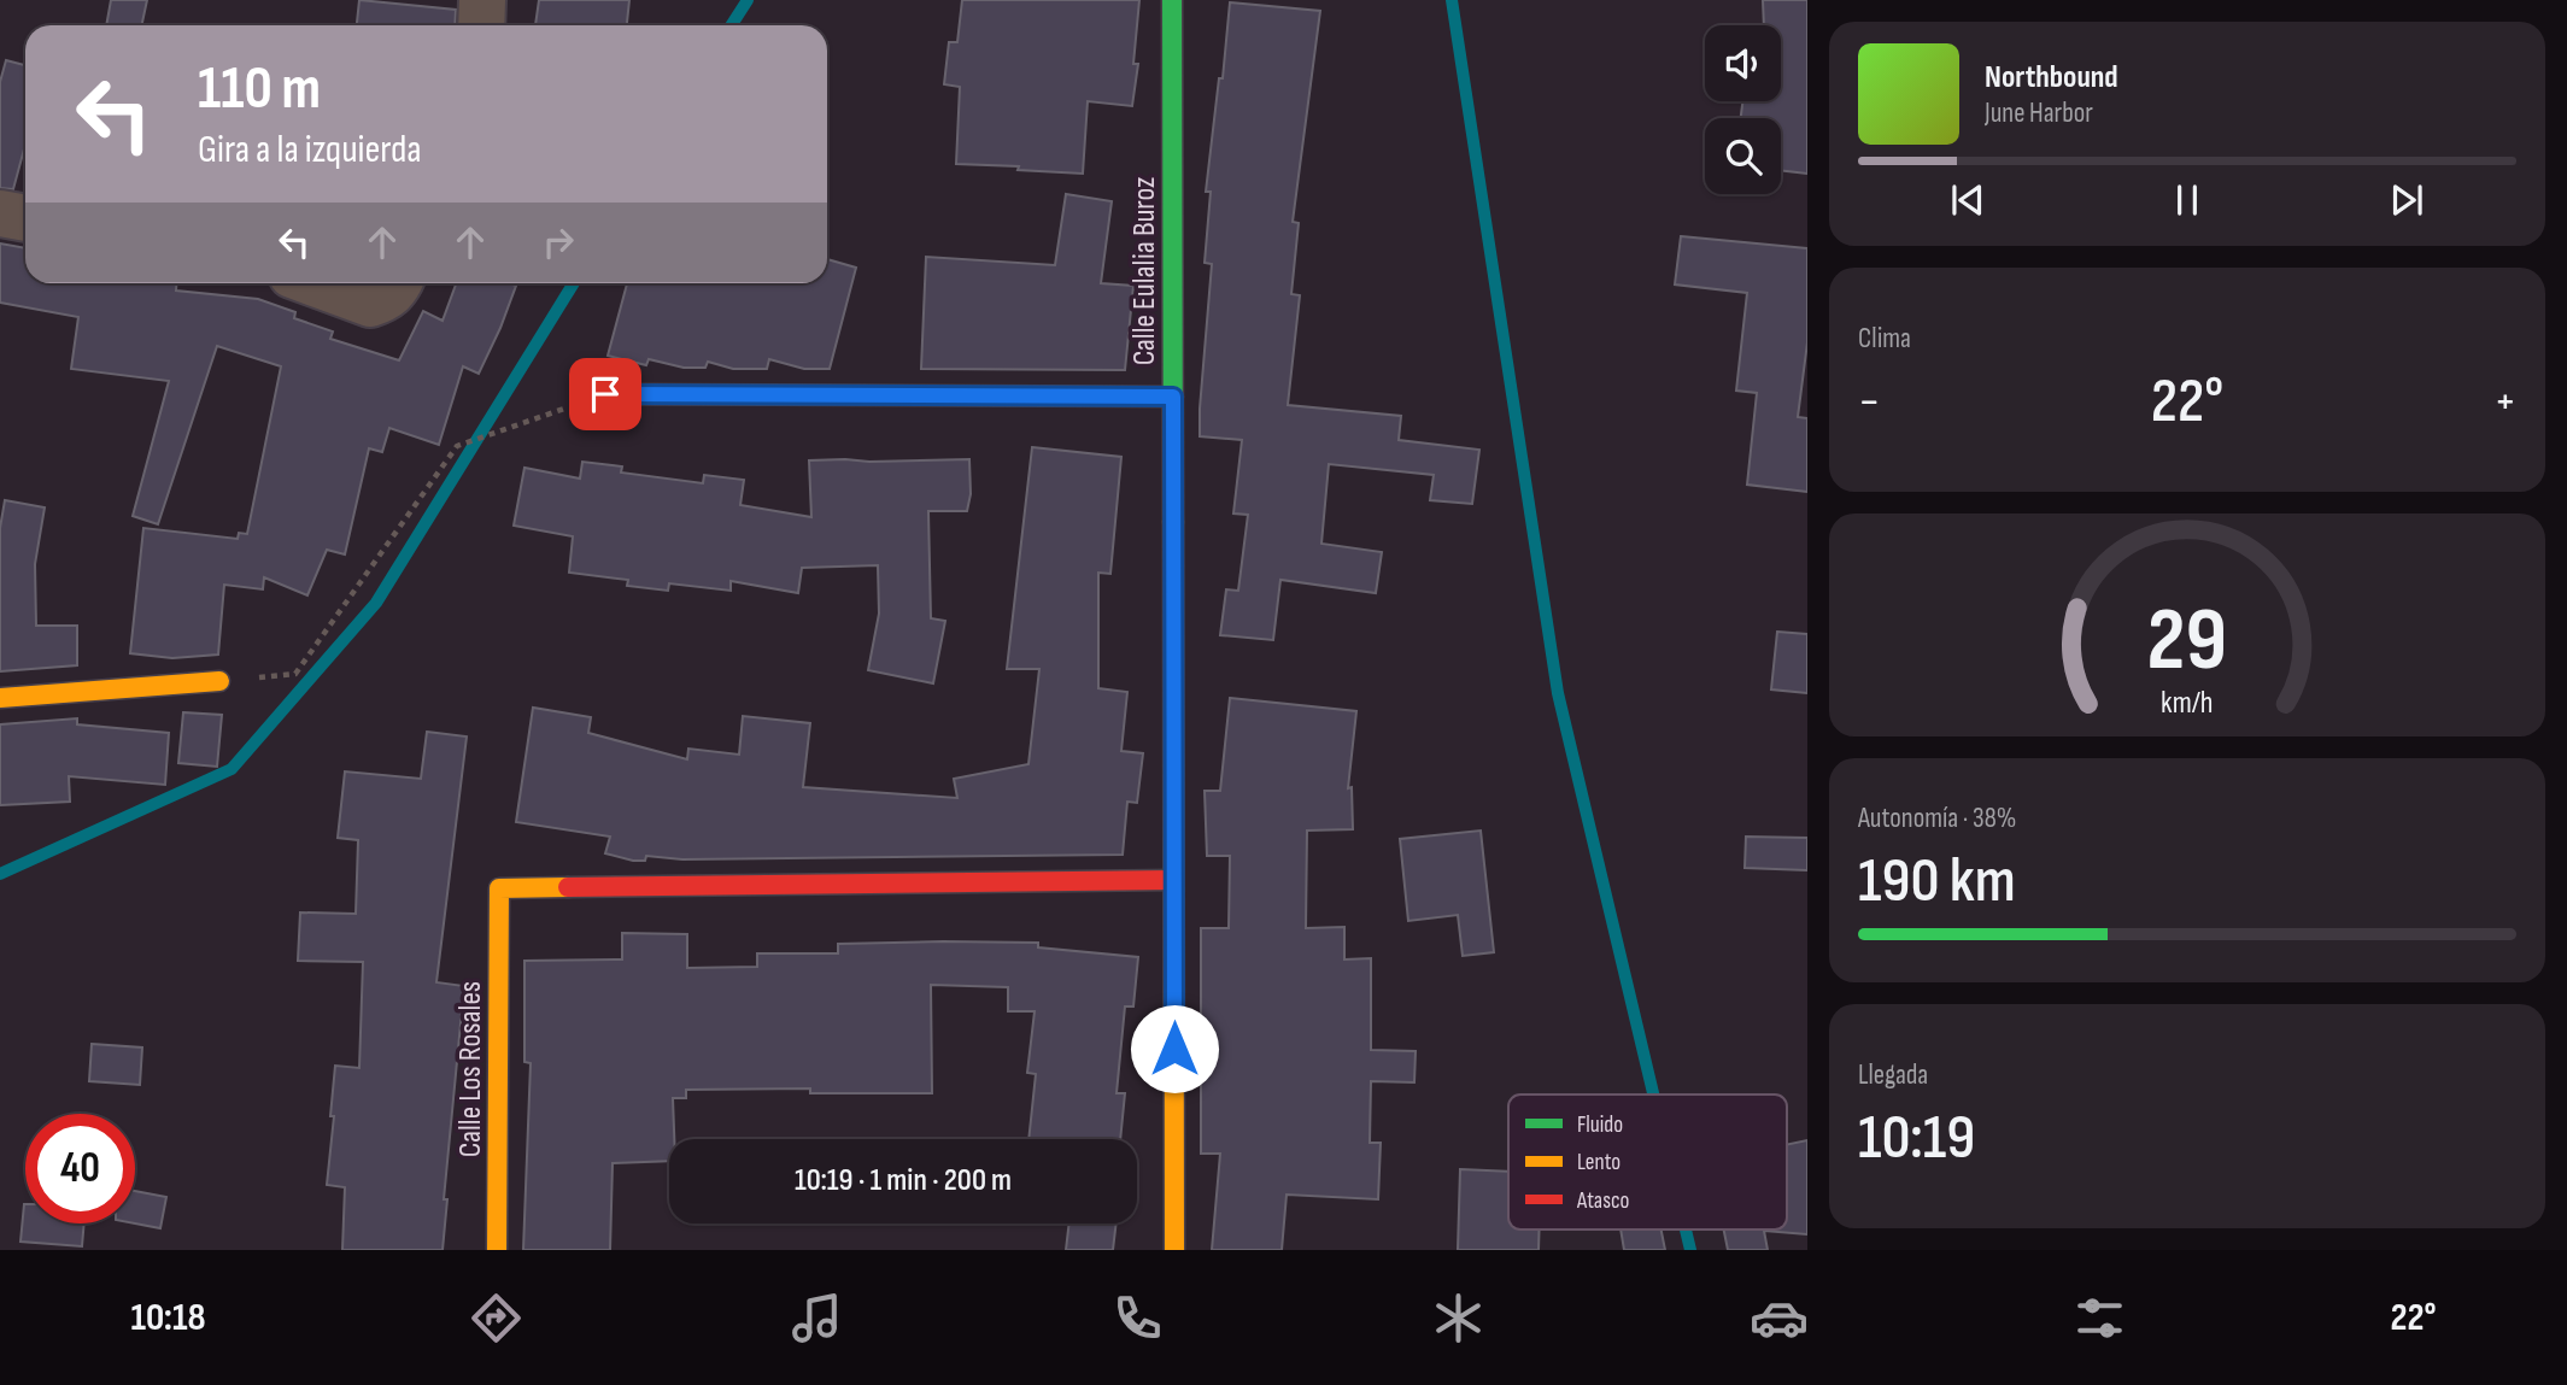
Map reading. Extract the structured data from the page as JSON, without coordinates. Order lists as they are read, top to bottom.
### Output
{
  "streets": {
    "street": ["Calle Eulalia Buroz", "Calle Los Rosales"]
  },
  "crossings": [
    ["Calle Eulalia Buroz", "Calle Los Rosales"]
  ],
  "legend": ["Fluido", "Lento", "Atasco"],
  "page": {
    "turn": ["110 m", "Gira a la izquierda"],
    "song": ["Northbound", "June Harbor"],
    "tile": [
      "Clima",
      ["Autonomía · 38%", "190 km"],
      ["Llegada", "10:19"]
    ],
    "heat": ["−", "22°", "+"],
    "limit": "40",
    "trip": "10:19 · 1 min · 200 m",
    "tabs": ["10:18", "22°"],
    "gauge": ["29", "km/h"]
  }
}
